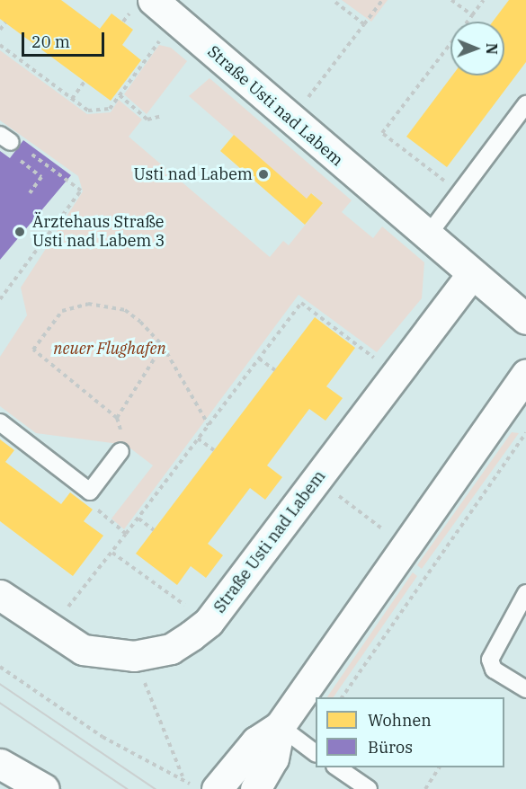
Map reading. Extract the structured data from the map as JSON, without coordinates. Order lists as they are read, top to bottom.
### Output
{
  "streets": {
    "street": ["Straße Usti nad Labem"]
  },
  "parks": ["neuer Flughafen"],
  "places": ["Usti nad Labem", "Ärztehaus Straße Usti nad Labem 3"],
  "legend": ["Wohnen", "Büros"],
  "scale_bar": "20 m",
  "north": "right"
}
